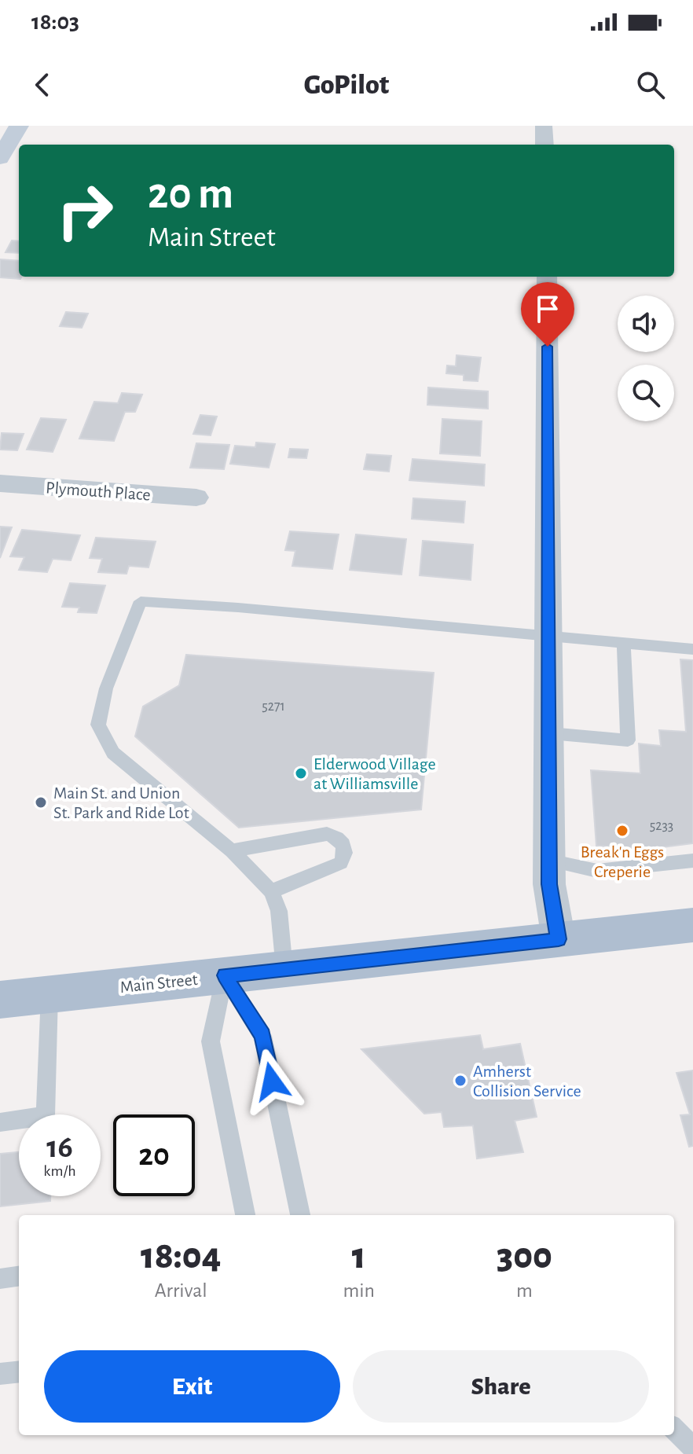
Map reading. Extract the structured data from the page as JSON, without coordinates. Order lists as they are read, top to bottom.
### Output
{
  "streets": {
    "main road": ["Main Street"],
    "street": ["Plymouth Place"]
  },
  "places": [
    "Elderwood Village at Williamsville",
    "Main St. and Union St. Park and Ride Lot",
    "Break'n Eggs Creperie",
    "Amherst Collision Service"
  ],
  "house_numbers": ["5271", "5233"],
  "page": {
    "status": "18:03",
    "header": "GoPilot",
    "turn": ["20 m", "Main Street"],
    "speed": "16 km/h",
    "limit": "20",
    "eta": [
      "18:04",
      "Arrival",
      "1",
      "min",
      "300",
      "m"
    ],
    "buttons": ["Exit", "Share"]
  }
}
